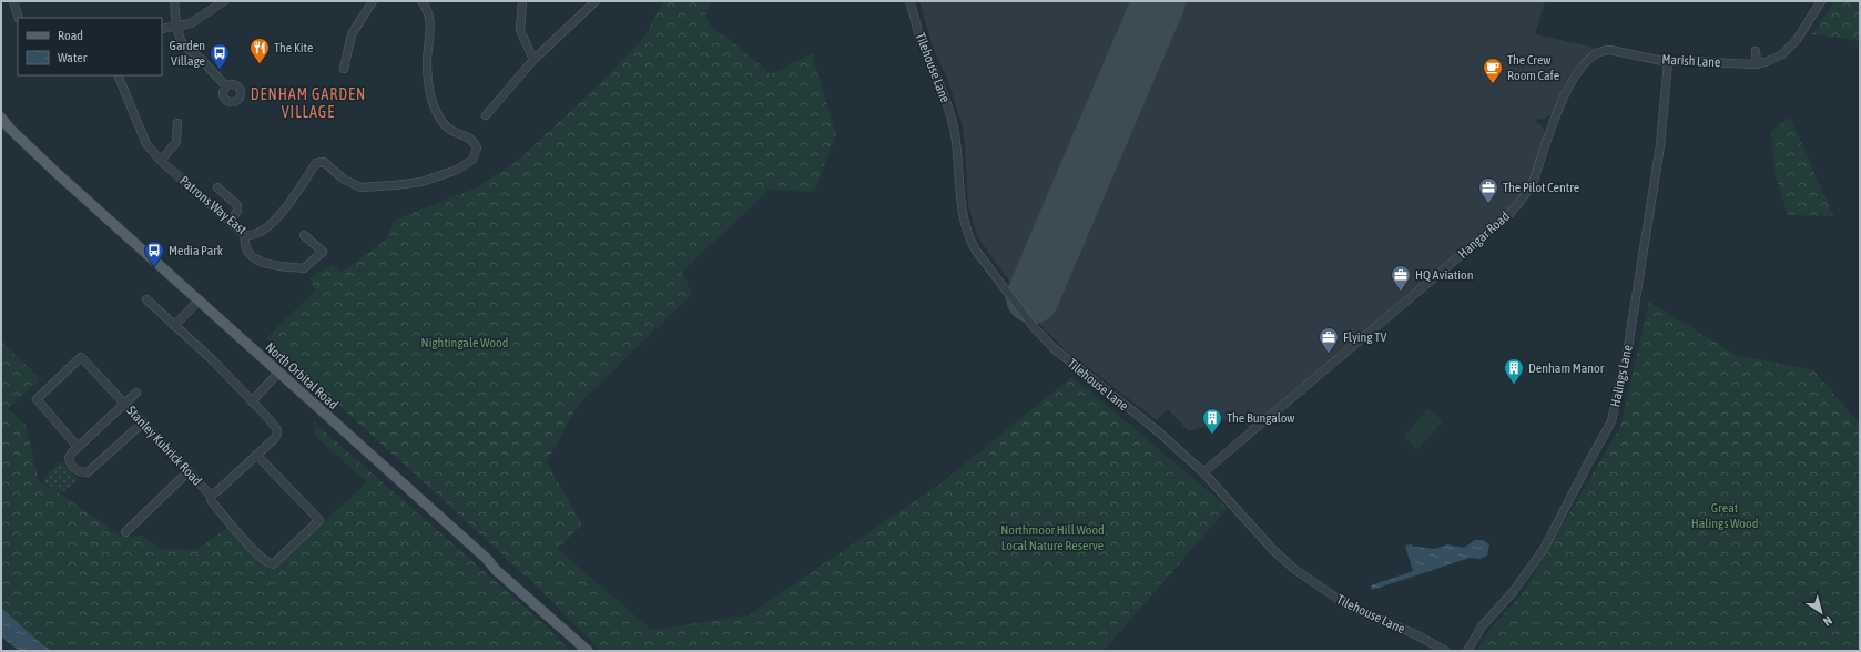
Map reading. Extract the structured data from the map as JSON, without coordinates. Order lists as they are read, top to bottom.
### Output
{
  "streets": {
    "main road": ["North Orbital Road"],
    "street": [
      "Marish Lane",
      "Tilehouse Lane",
      "Patrons Way East",
      "Hangar Road",
      "Halings Lane",
      "Stanley Kubrick Road"
    ]
  },
  "crossings": [
    ["Marish Lane", "Hangar Road"],
    ["Marish Lane", "Halings Lane"],
    ["Tilehouse Lane", "Hangar Road"]
  ],
  "districts": ["DENHAM GARDEN VILLAGE"],
  "parks": ["Nightingale Wood", "Great Halings Wood", "Northmoor Hill Wood Local Nature Reserve"],
  "places": {
    "restaurant": ["The Kite"],
    "bus stop": ["Garden Village", "Media Park"],
    "cafe": ["The Crew Room Cafe"],
    "office": ["The Pilot Centre", "HQ Aviation", "Flying TV"],
    "building": ["Denham Manor", "The Bungalow"]
  },
  "legend": ["Road", "Water"],
  "north": "bottom right"
}
